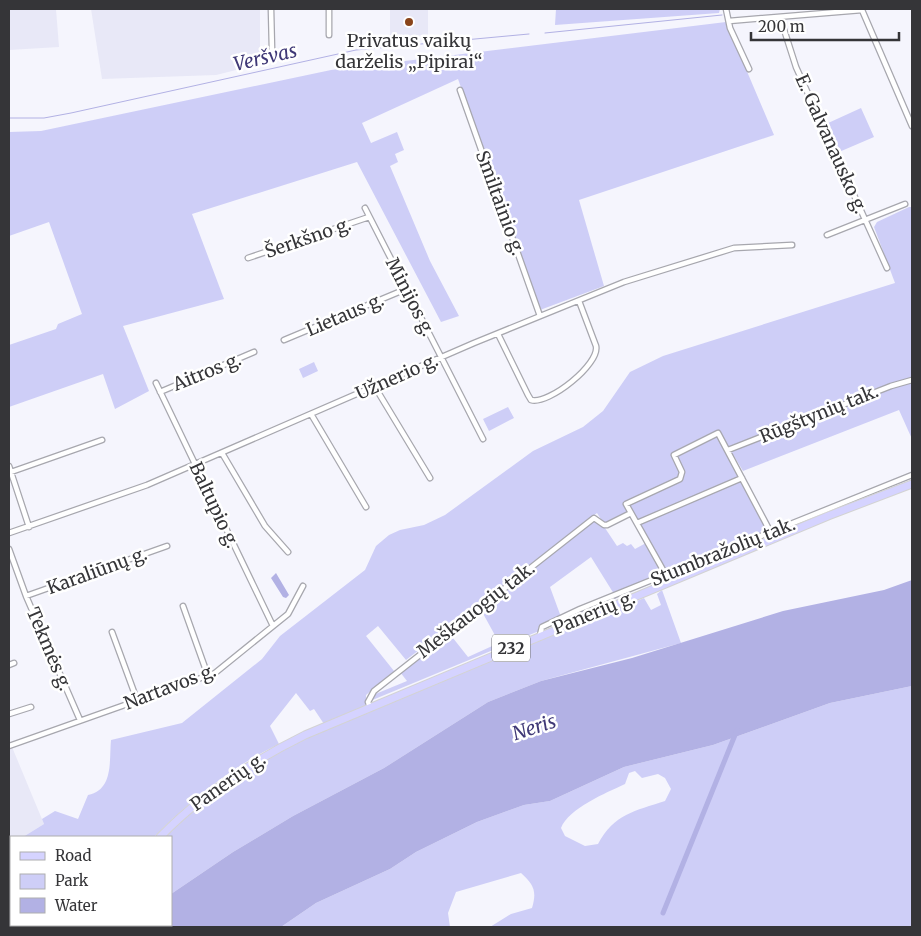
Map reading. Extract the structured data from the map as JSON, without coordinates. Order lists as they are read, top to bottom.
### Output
{
  "streets": {
    "main road": ["Panerių g.", "232"],
    "street": [
      "E. Galvanausko g.",
      "Smiltainio g.",
      "Šerkšno g.",
      "Minijos g.",
      "Lietaus g.",
      "Aitros g.",
      "Užnerio g.",
      "Rūgštynių tak.",
      "Baltupio g.",
      "Stumbražolių tak.",
      "Karaliūnų g.",
      "Meškauogių tak.",
      "Tekmės g.",
      "Nartavos g."
    ]
  },
  "crossings": [
    ["Smiltainio g.", "Užnerio g."],
    ["Šerkšno g.", "Minijos g."],
    ["Minijos g.", "Lietaus g."],
    ["Minijos g.", "Užnerio g."],
    ["Aitros g.", "Baltupio g."],
    ["Užnerio g.", "Baltupio g."],
    ["Baltupio g.", "Nartavos g."],
    ["Stumbražolių tak.", "Panerių g."],
    ["Karaliūnų g.", "Tekmės g."],
    ["Meškauogių tak.", "Panerių g."],
    ["Tekmės g.", "Nartavos g."]
  ],
  "water": ["Veršvas", "Neris"],
  "places": ["Privatus vaikų darželis „Pipirai“"],
  "legend": ["Road", "Park", "Water"],
  "scale_bar": "200 m"
}
